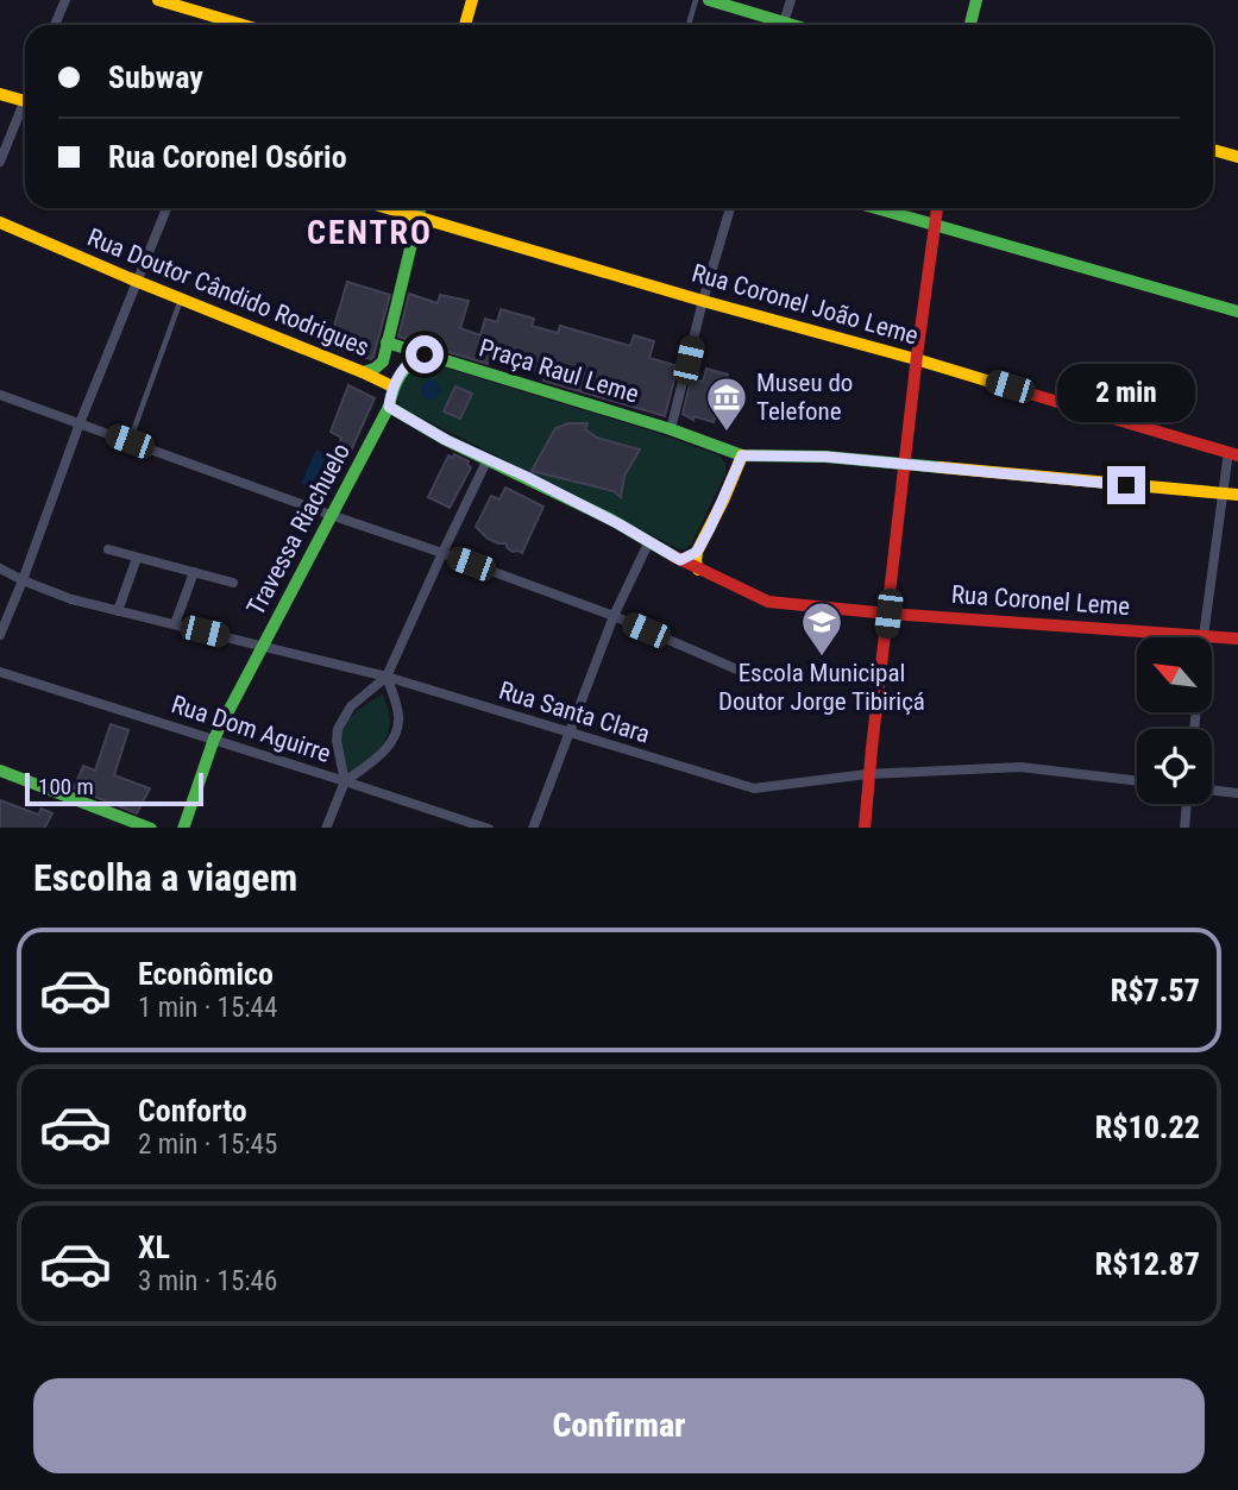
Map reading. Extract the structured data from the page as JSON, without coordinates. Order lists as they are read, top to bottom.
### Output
{
  "streets": {
    "street": [
      "Rua Doutor Cândido Rodrigues",
      "Rua Coronel João Leme",
      "Praça Raul Leme",
      "Travessa Riachuelo",
      "Rua Coronel Leme",
      "Rua Santa Clara",
      "Rua Dom Aguirre"
    ]
  },
  "crossings": [
    ["Rua Doutor Cândido Rodrigues", "Travessa Riachuelo"],
    ["Travessa Riachuelo", "Rua Coronel Leme"],
    ["Travessa Riachuelo", "Rua Santa Clara"],
    ["Travessa Riachuelo", "Rua Dom Aguirre"]
  ],
  "districts": ["CENTRO"],
  "places": {
    "museum": ["Museu do Telefone"],
    "school or university": ["Escola Municipal Doutor Jorge Tibiriçá"]
  },
  "scale_bar": "100 m",
  "north": "top left",
  "page": {
    "banner": ["Subway", "Rua Coronel Osório"],
    "bubble": "2 min",
    "scale": "100 m",
    "heading": "Escolha a viagem",
    "list": [
      {
        "name": "Econômico",
        "note": "1 min · 15:44",
        "value": "R$7.57"
      },
      {
        "name": "Conforto",
        "note": "2 min · 15:45",
        "value": "R$10.22"
      },
      {
        "name": "XL",
        "note": "3 min · 15:46",
        "value": "R$12.87"
      }
    ],
    "buttons": "Confirmar"
  }
}
